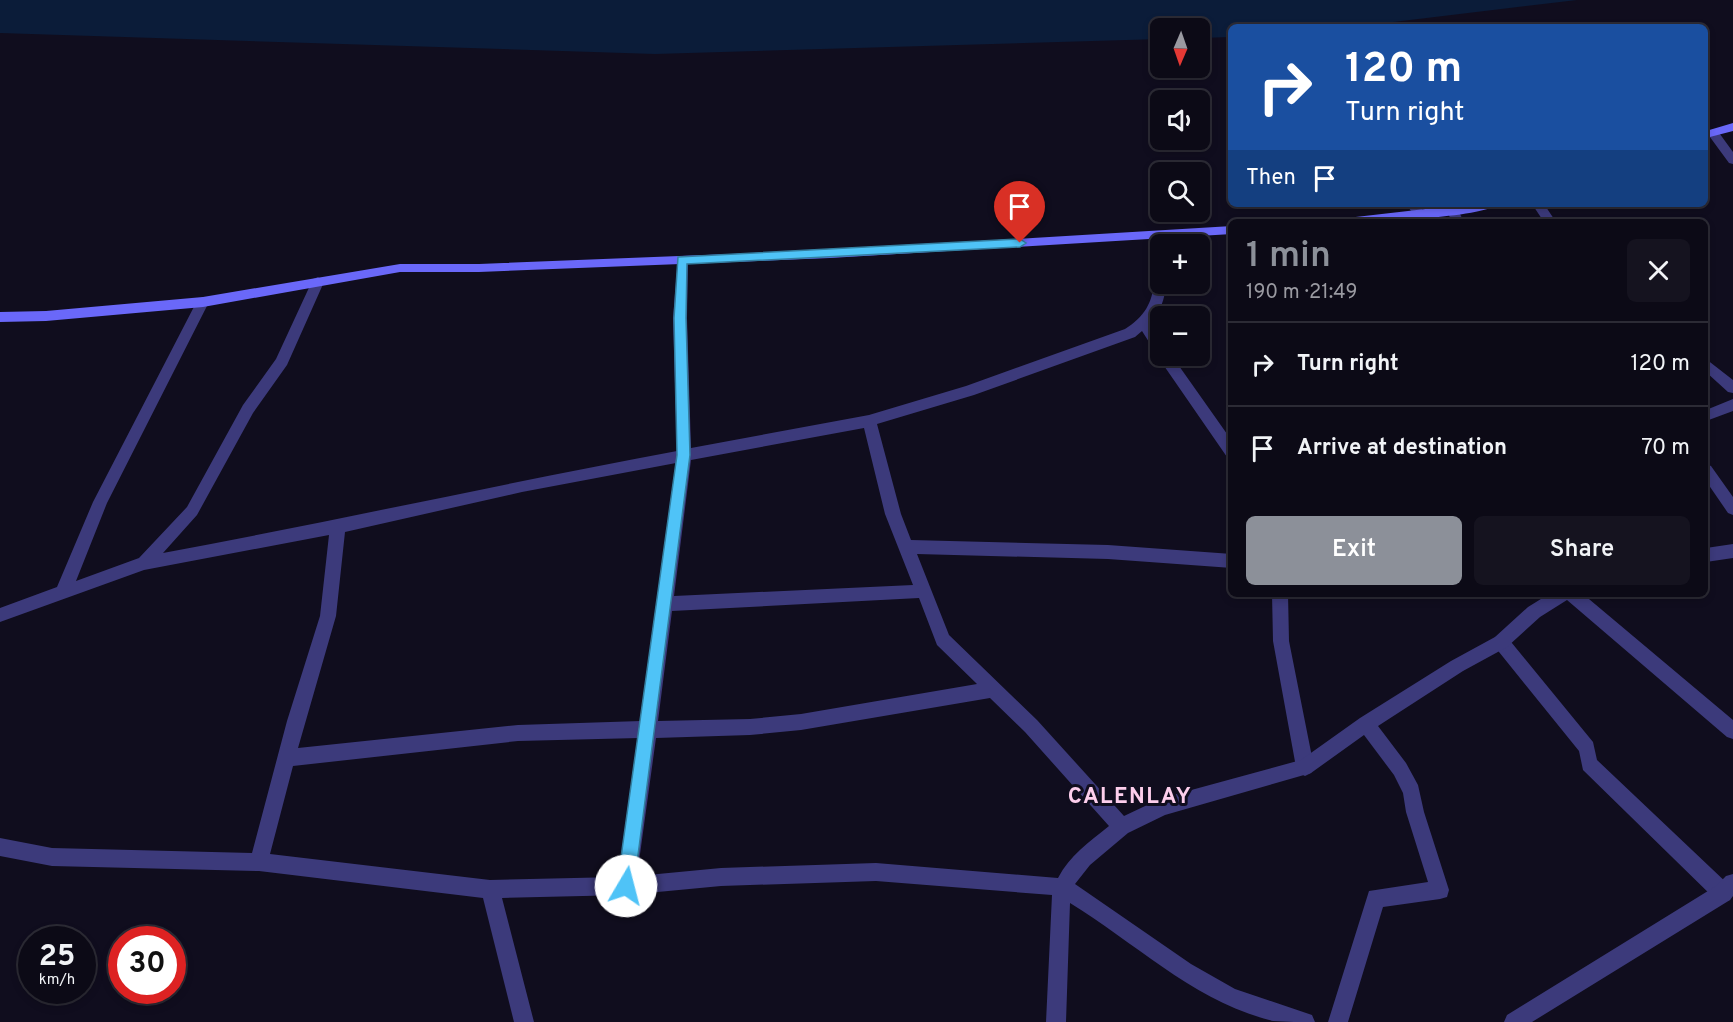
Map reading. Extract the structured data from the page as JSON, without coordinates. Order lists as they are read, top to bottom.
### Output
{
  "districts": ["CALENLAY"],
  "north": "bottom",
  "page": {
    "map_buttons": ["+", "−"],
    "turn": ["120 m", "Turn right"],
    "then": "Then",
    "heading": ["1 min", "190 m · 21:49"],
    "list": [
      {
        "name": "Turn right",
        "value": "120 m"
      },
      {
        "name": "Arrive at destination",
        "value": "70 m"
      }
    ],
    "buttons": ["Exit", "Share"],
    "speed": "25 km/h",
    "limit": "30"
  }
}
